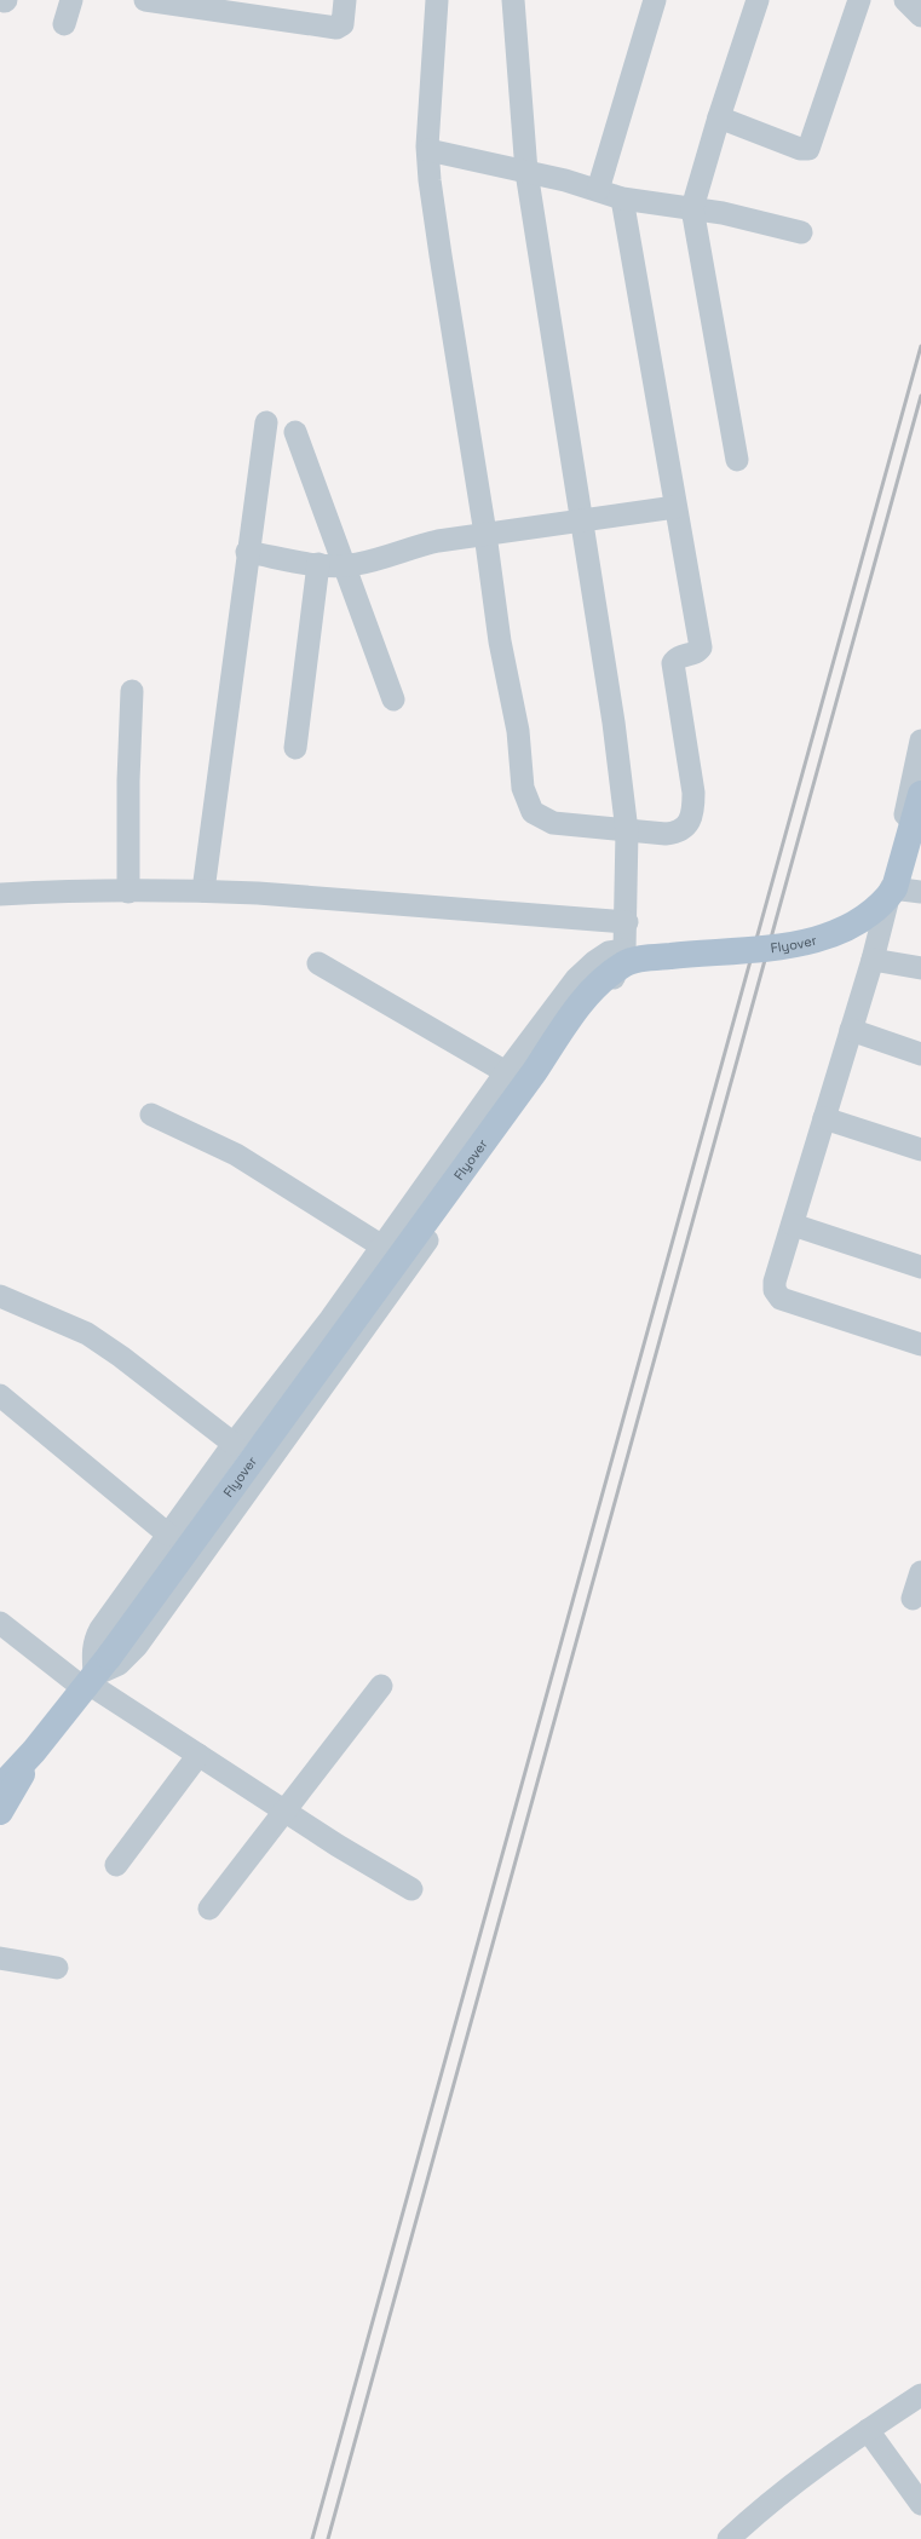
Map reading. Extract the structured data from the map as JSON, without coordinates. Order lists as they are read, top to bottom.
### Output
{
  "streets": {
    "main road": ["Flyover"]
  }
}
